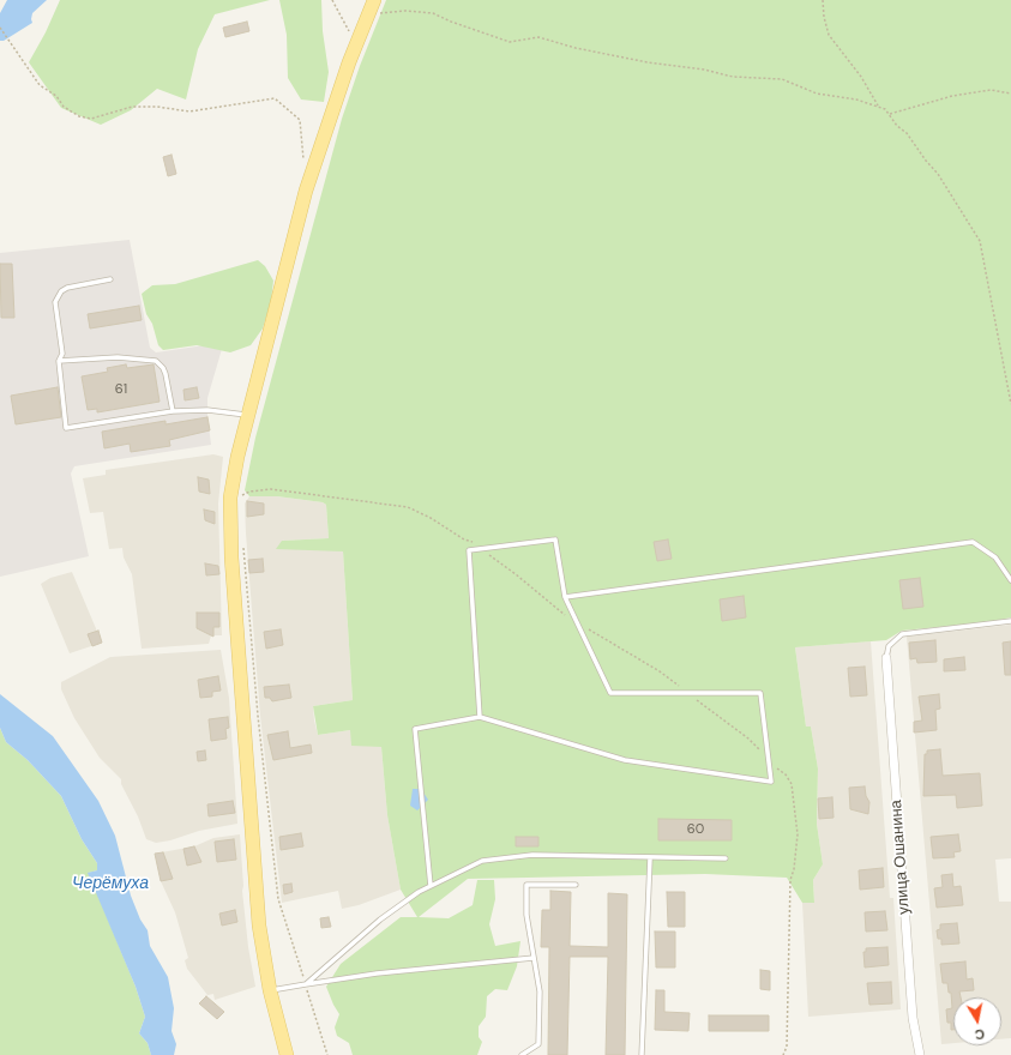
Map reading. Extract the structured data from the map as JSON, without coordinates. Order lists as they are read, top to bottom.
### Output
{
  "streets": {
    "street": ["улица Ошанина"]
  },
  "water": ["Черёмуха"],
  "house_numbers": ["61", "60"],
  "north": "bottom"
}
